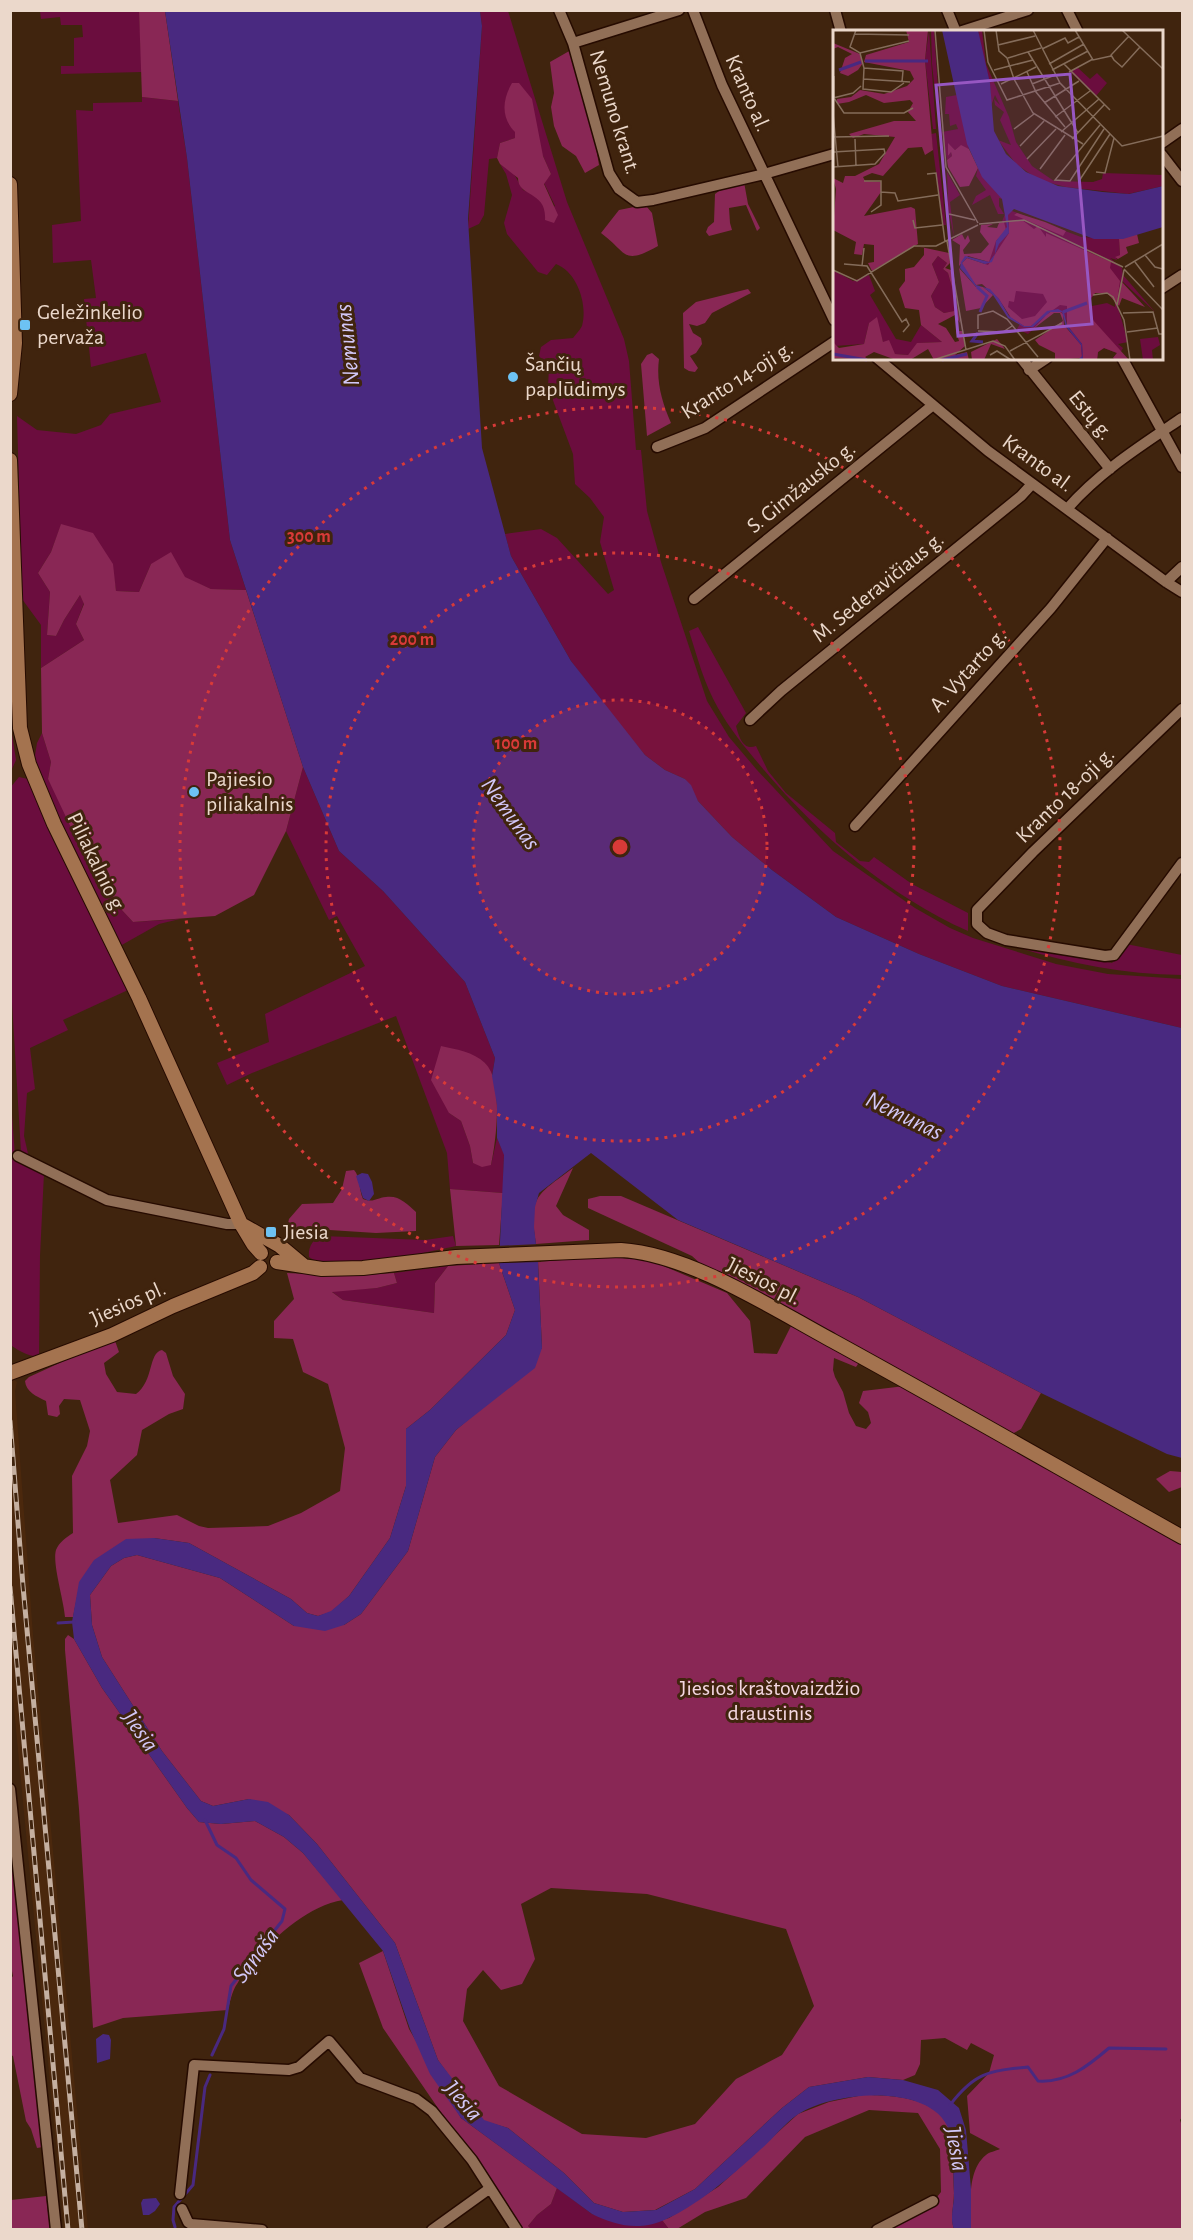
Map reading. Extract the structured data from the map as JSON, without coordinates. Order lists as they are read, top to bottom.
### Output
{
  "streets": {
    "main road": ["Piliakalnio g.", "Jiesios pl."],
    "street": [
      "Kranto al.",
      "Nemuno krant.",
      "Kranto 14-oji g.",
      "Estų g.",
      "S. Gimžausko g.",
      "M. Sederavičiaus g.",
      "A. Vytarto g.",
      "Kranto 18-oji g."
    ]
  },
  "crossings": [
    ["Kranto al.", "Nemuno krant."],
    ["Kranto al.", "S. Gimžausko g."],
    ["Kranto al.", "M. Sederavičiaus g."],
    ["Kranto al.", "A. Vytarto g."],
    ["Piliakalnio g.", "Jiesios pl."]
  ],
  "water": ["Nemunas", "Jiesia", "Sąnaša"],
  "parks": ["Jiesios kraštovaizdžio draustinis"],
  "places": {
    "transit": ["Geležinkelio pervaža", "Jiesia"],
    "other": ["Šančių paplūdimys", "Pajiesio piliakalnis"]
  },
  "rings": ["300 m", "200 m", "100 m"]
}
